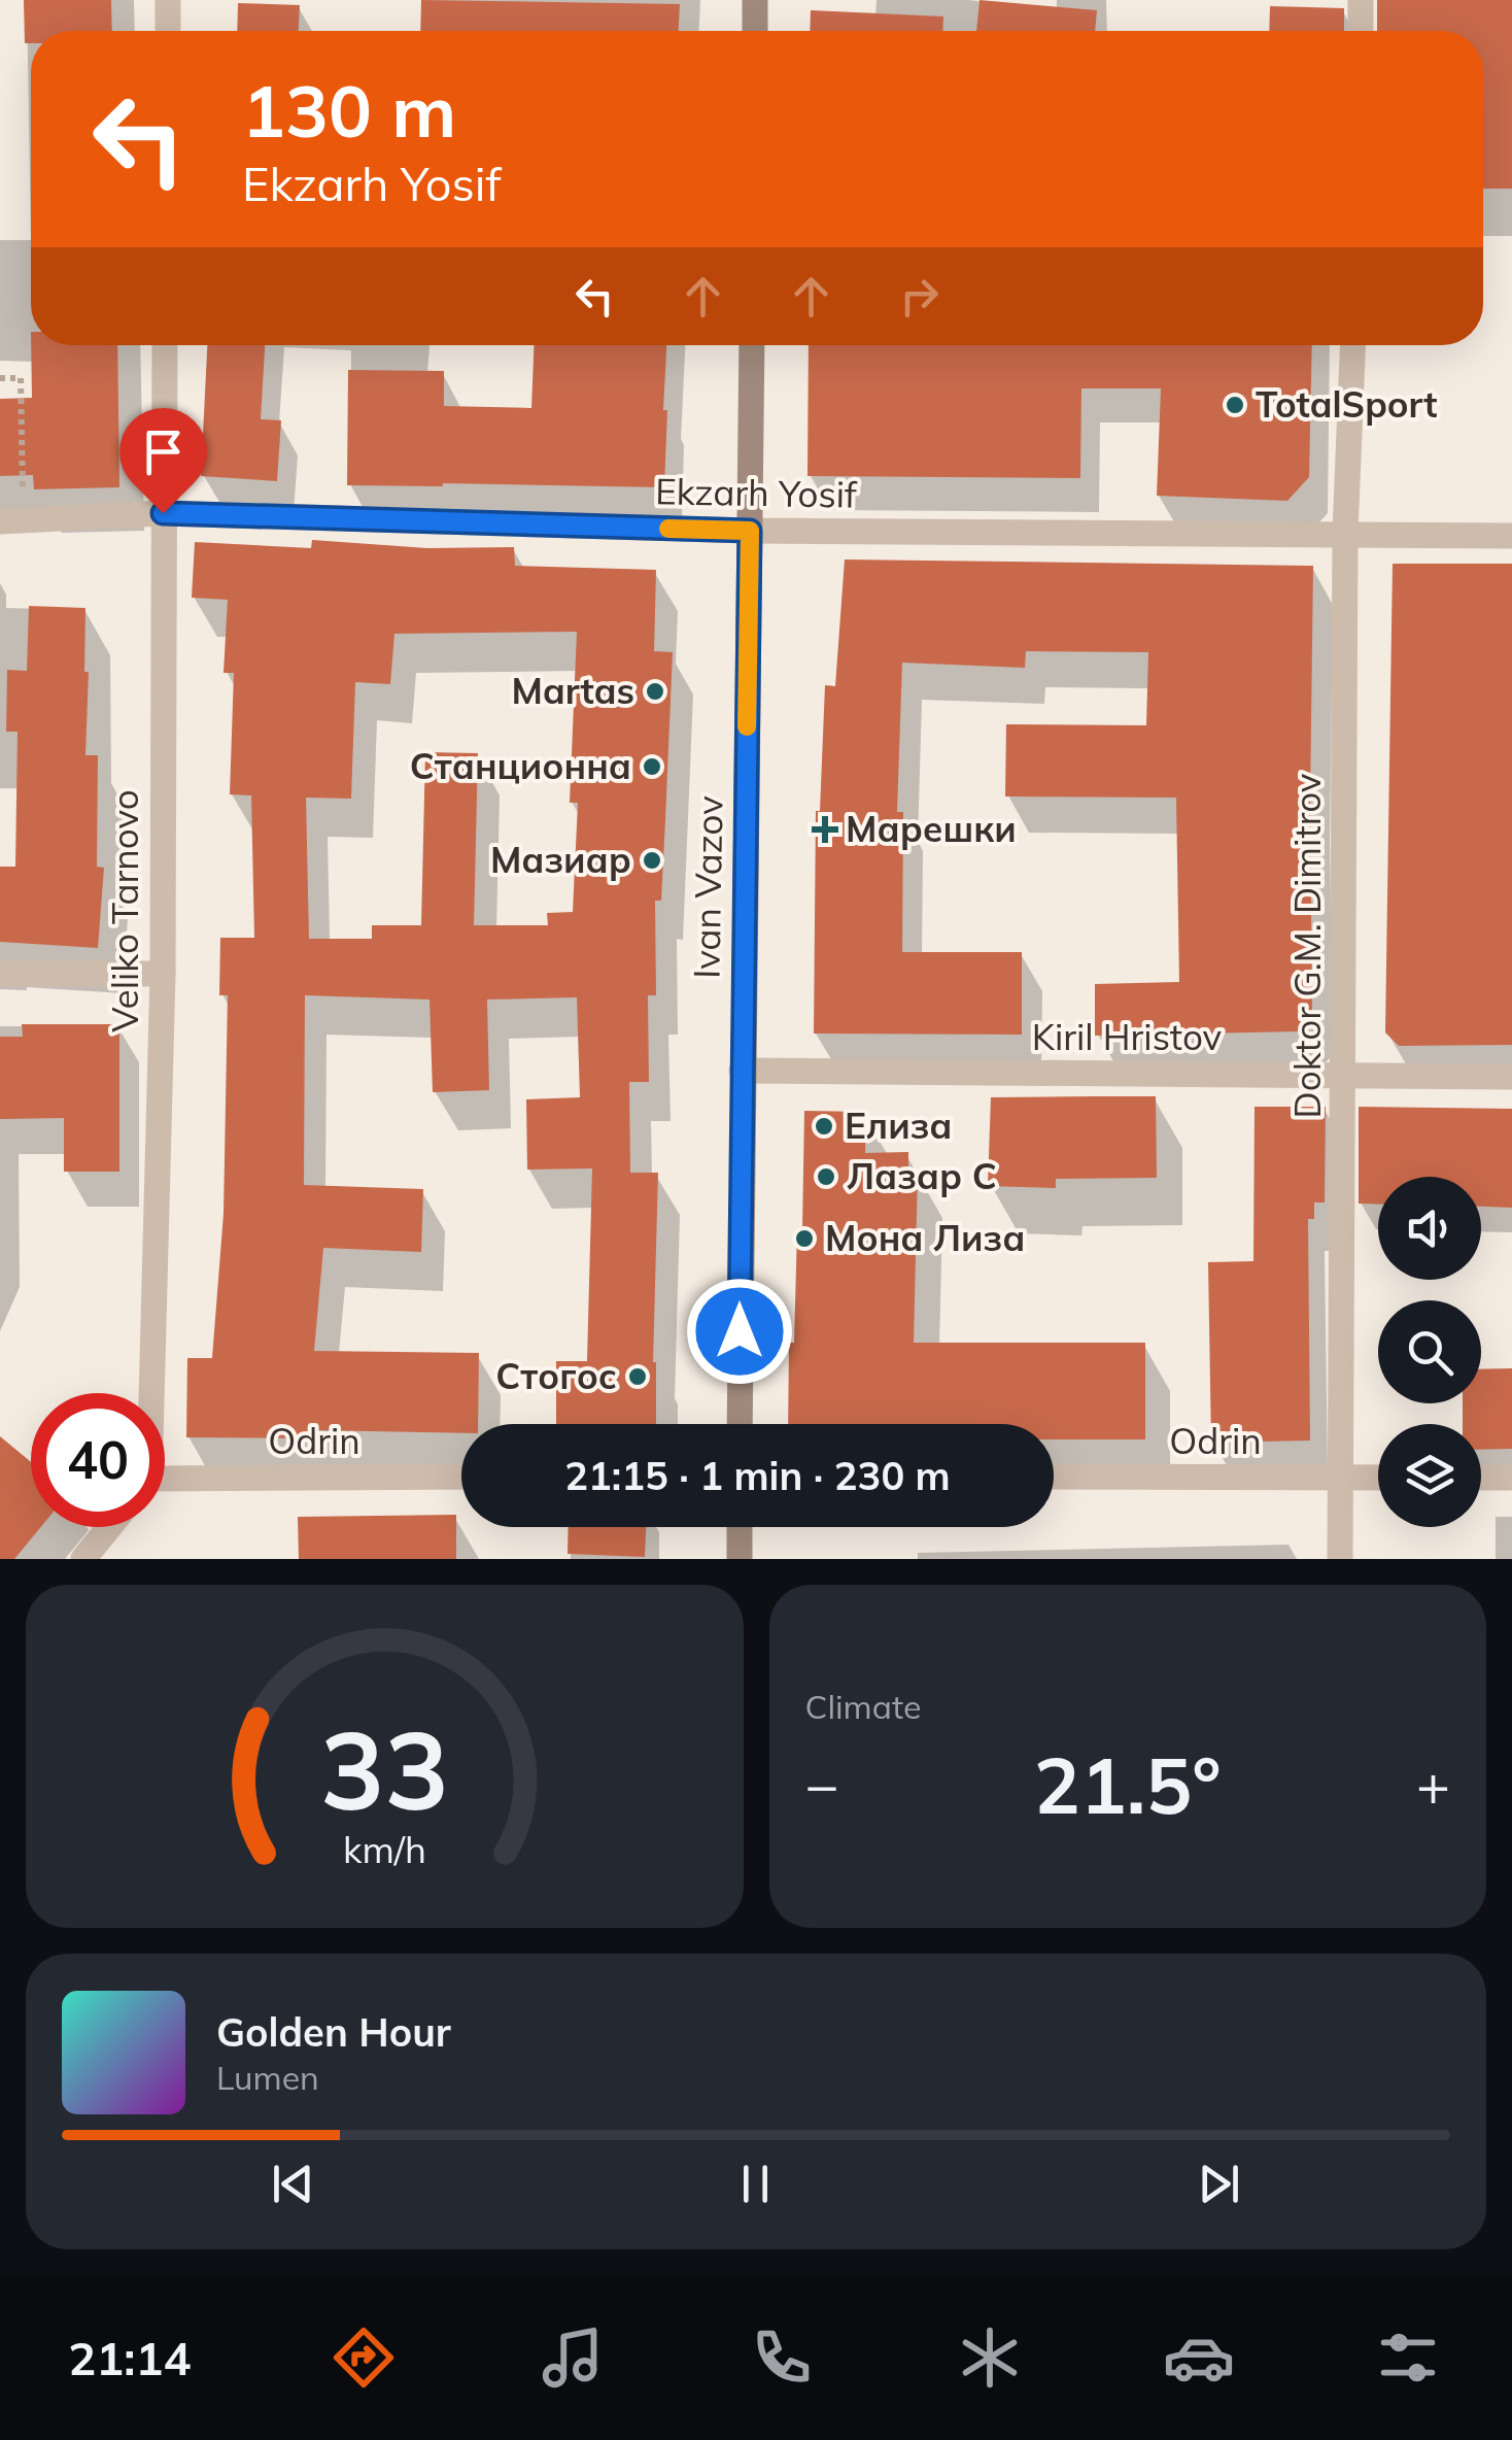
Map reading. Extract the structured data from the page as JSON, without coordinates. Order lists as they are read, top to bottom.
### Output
{
  "streets": {
    "street": [
      "Ekzarh Yosif",
      "Ivan Vazov",
      "Veliko Tarnovo",
      "Doktor G.M. Dimitrov",
      "Kiril Hristov",
      "Odrin"
    ]
  },
  "crossings": [
    ["Ekzarh Yosif", "Ivan Vazov"],
    ["Ekzarh Yosif", "Veliko Tarnovo"],
    ["Ekzarh Yosif", "Doktor G.M. Dimitrov"],
    ["Ivan Vazov", "Kiril Hristov"],
    ["Doktor G.M. Dimitrov", "Kiril Hristov"],
    ["Doktor G.M. Dimitrov", "Odrin"]
  ],
  "places": {
    "other": [
      "TotalSport",
      "Martas",
      "Станционна",
      "Мазиар",
      "Елиза",
      "Лазар С",
      "Мона Лиза",
      "Стогос"
    ],
    "health": ["Марешки"]
  },
  "page": {
    "turn": ["130 m", "Ekzarh Yosif"],
    "limit": "40",
    "trip": "21:15 · 1 min · 230 m",
    "tile": "Climate",
    "heat": ["−", "21.5°", "+"],
    "song": ["Golden Hour", "Lumen"],
    "tabs": "21:14",
    "gauge": ["33", "km/h"]
  }
}
